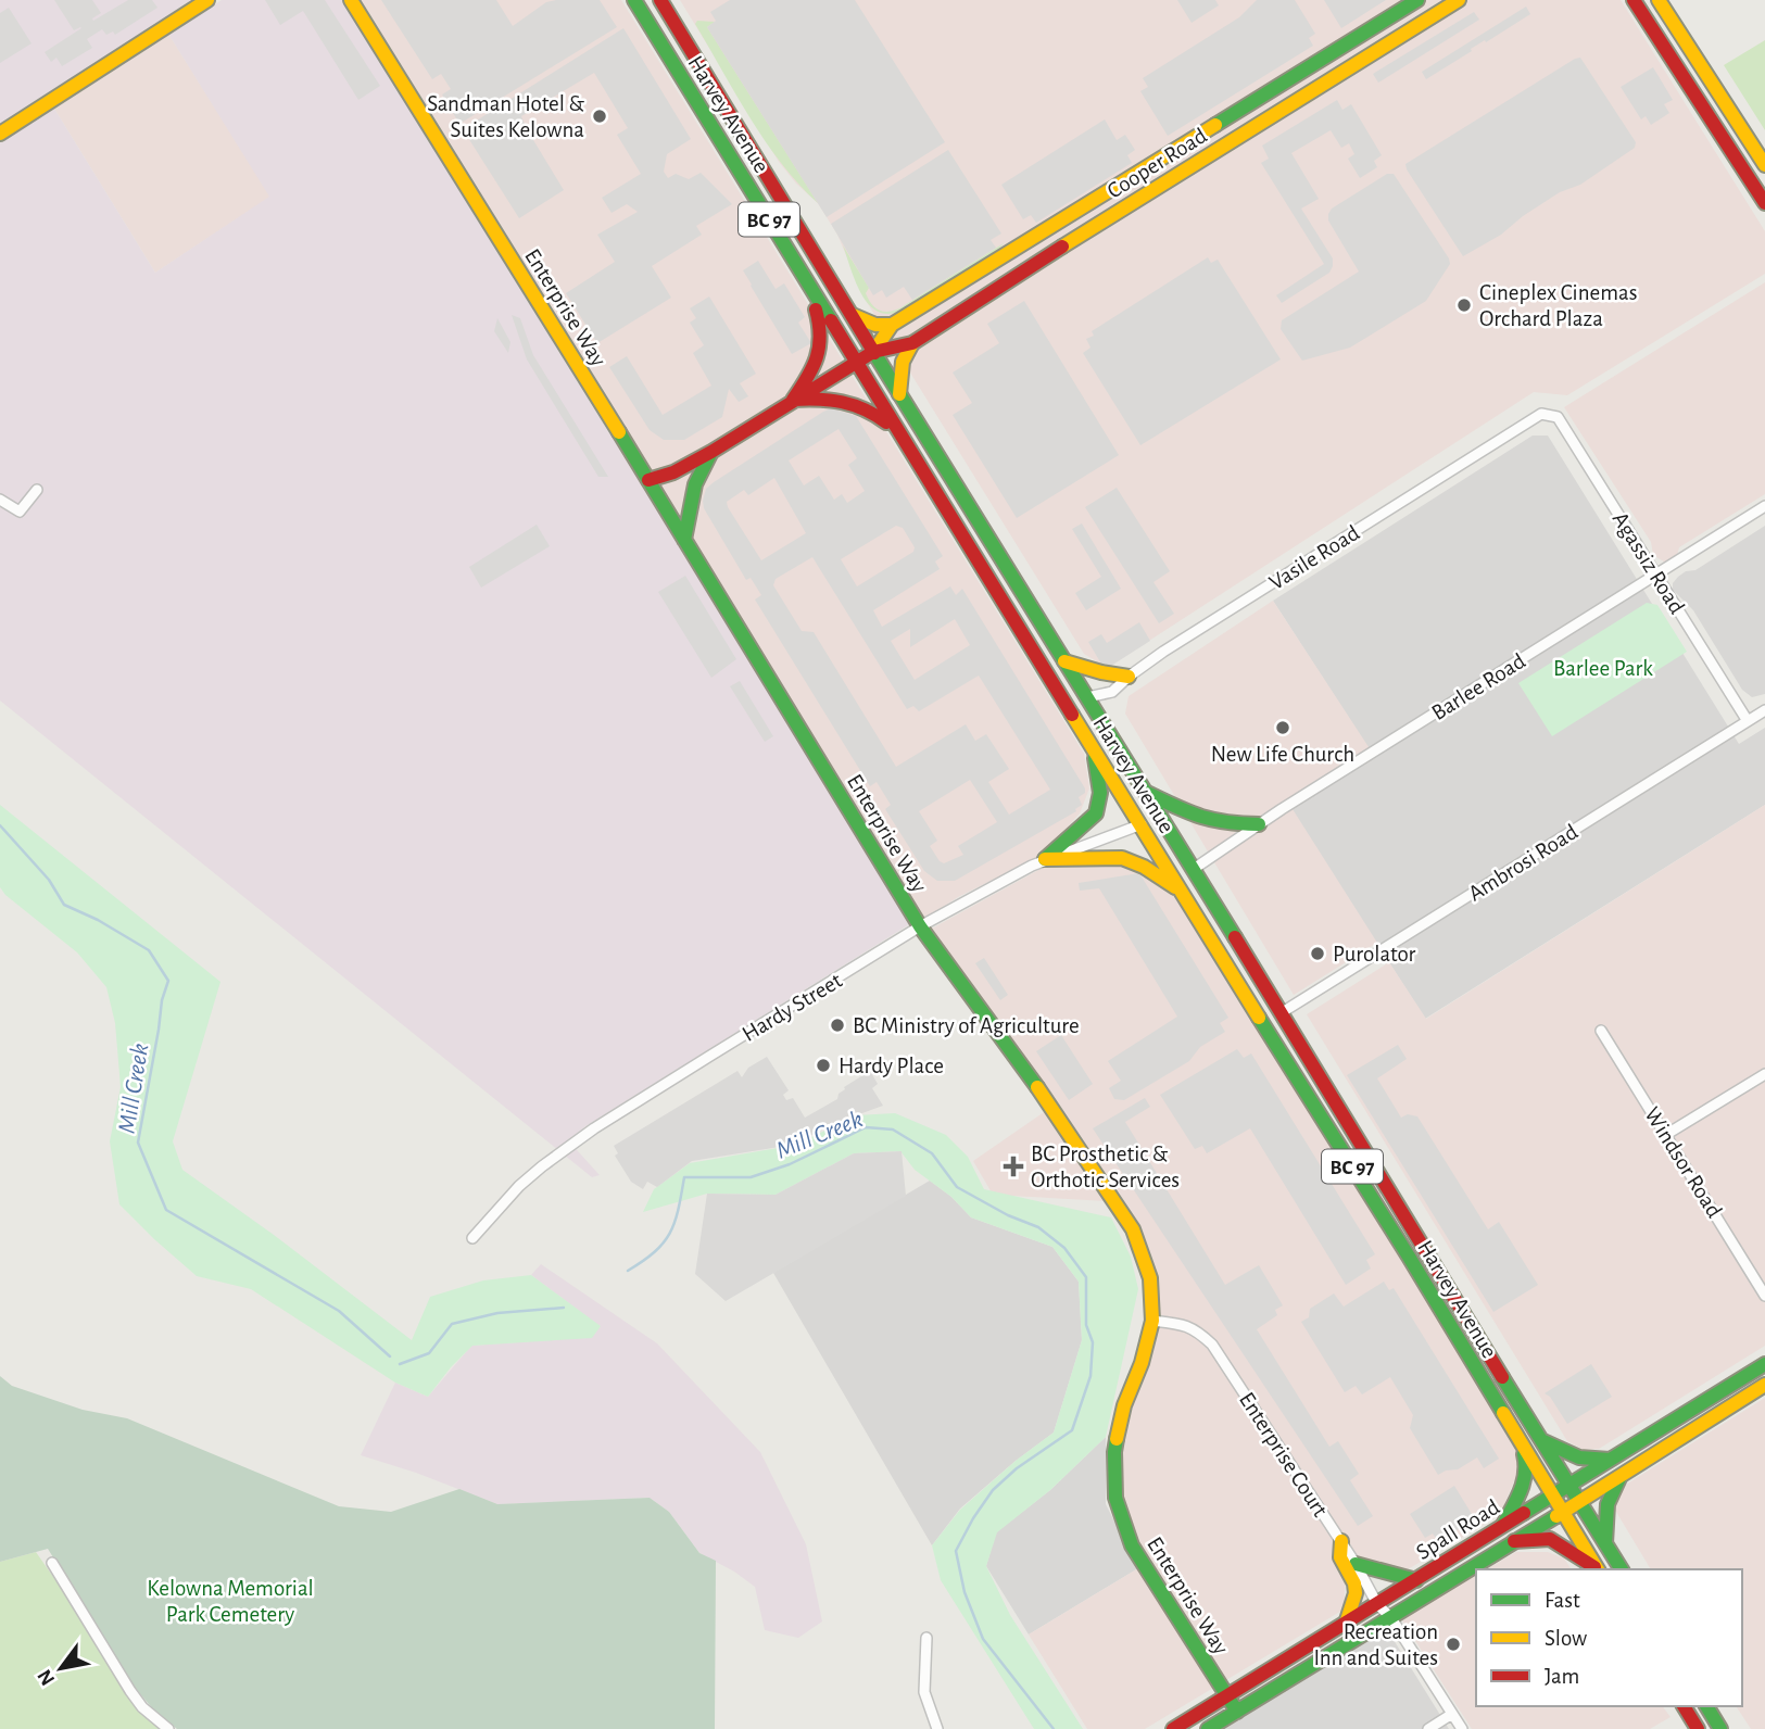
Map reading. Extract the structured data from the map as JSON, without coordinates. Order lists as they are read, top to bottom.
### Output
{
  "streets": {
    "main road": [
      "Harvey Avenue",
      "Cooper Road",
      "BC 97",
      "Enterprise Way",
      "Spall Road"
    ],
    "street": [
      "Vasile Road",
      "Agassiz Road",
      "Barlee Road",
      "Ambrosi Road",
      "Hardy Street",
      "Windsor Road",
      "Enterprise Court"
    ]
  },
  "crossings": [
    ["Harvey Avenue", "Cooper Road"],
    ["Harvey Avenue", "Vasile Road"],
    ["Harvey Avenue", "Barlee Road"],
    ["Harvey Avenue", "Ambrosi Road"],
    ["Harvey Avenue", "Hardy Street"],
    ["Harvey Avenue", "Spall Road"],
    ["Cooper Road", "Enterprise Way"],
    ["Enterprise Way", "Hardy Street"],
    ["Enterprise Way", "Enterprise Court"],
    ["Enterprise Way", "Spall Road"],
    ["Vasile Road", "Agassiz Road"],
    ["Agassiz Road", "Barlee Road"],
    ["Agassiz Road", "Ambrosi Road"],
    ["Enterprise Court", "Spall Road"]
  ],
  "water": ["Mill Creek"],
  "parks": ["Barlee Park", "Kelowna Memorial Park Cemetery"],
  "places": {
    "other": [
      "Sandman Hotel & Suites Kelowna",
      "Cineplex Cinemas Orchard Plaza",
      "New Life Church",
      "Purolator",
      "BC Ministry of Agriculture",
      "Hardy Place",
      "Recreation Inn and Suites"
    ],
    "health": ["BC Prosthetic & Orthotic Services"]
  },
  "legend": ["Fast", "Slow", "Jam"],
  "north": "bottom left"
}
